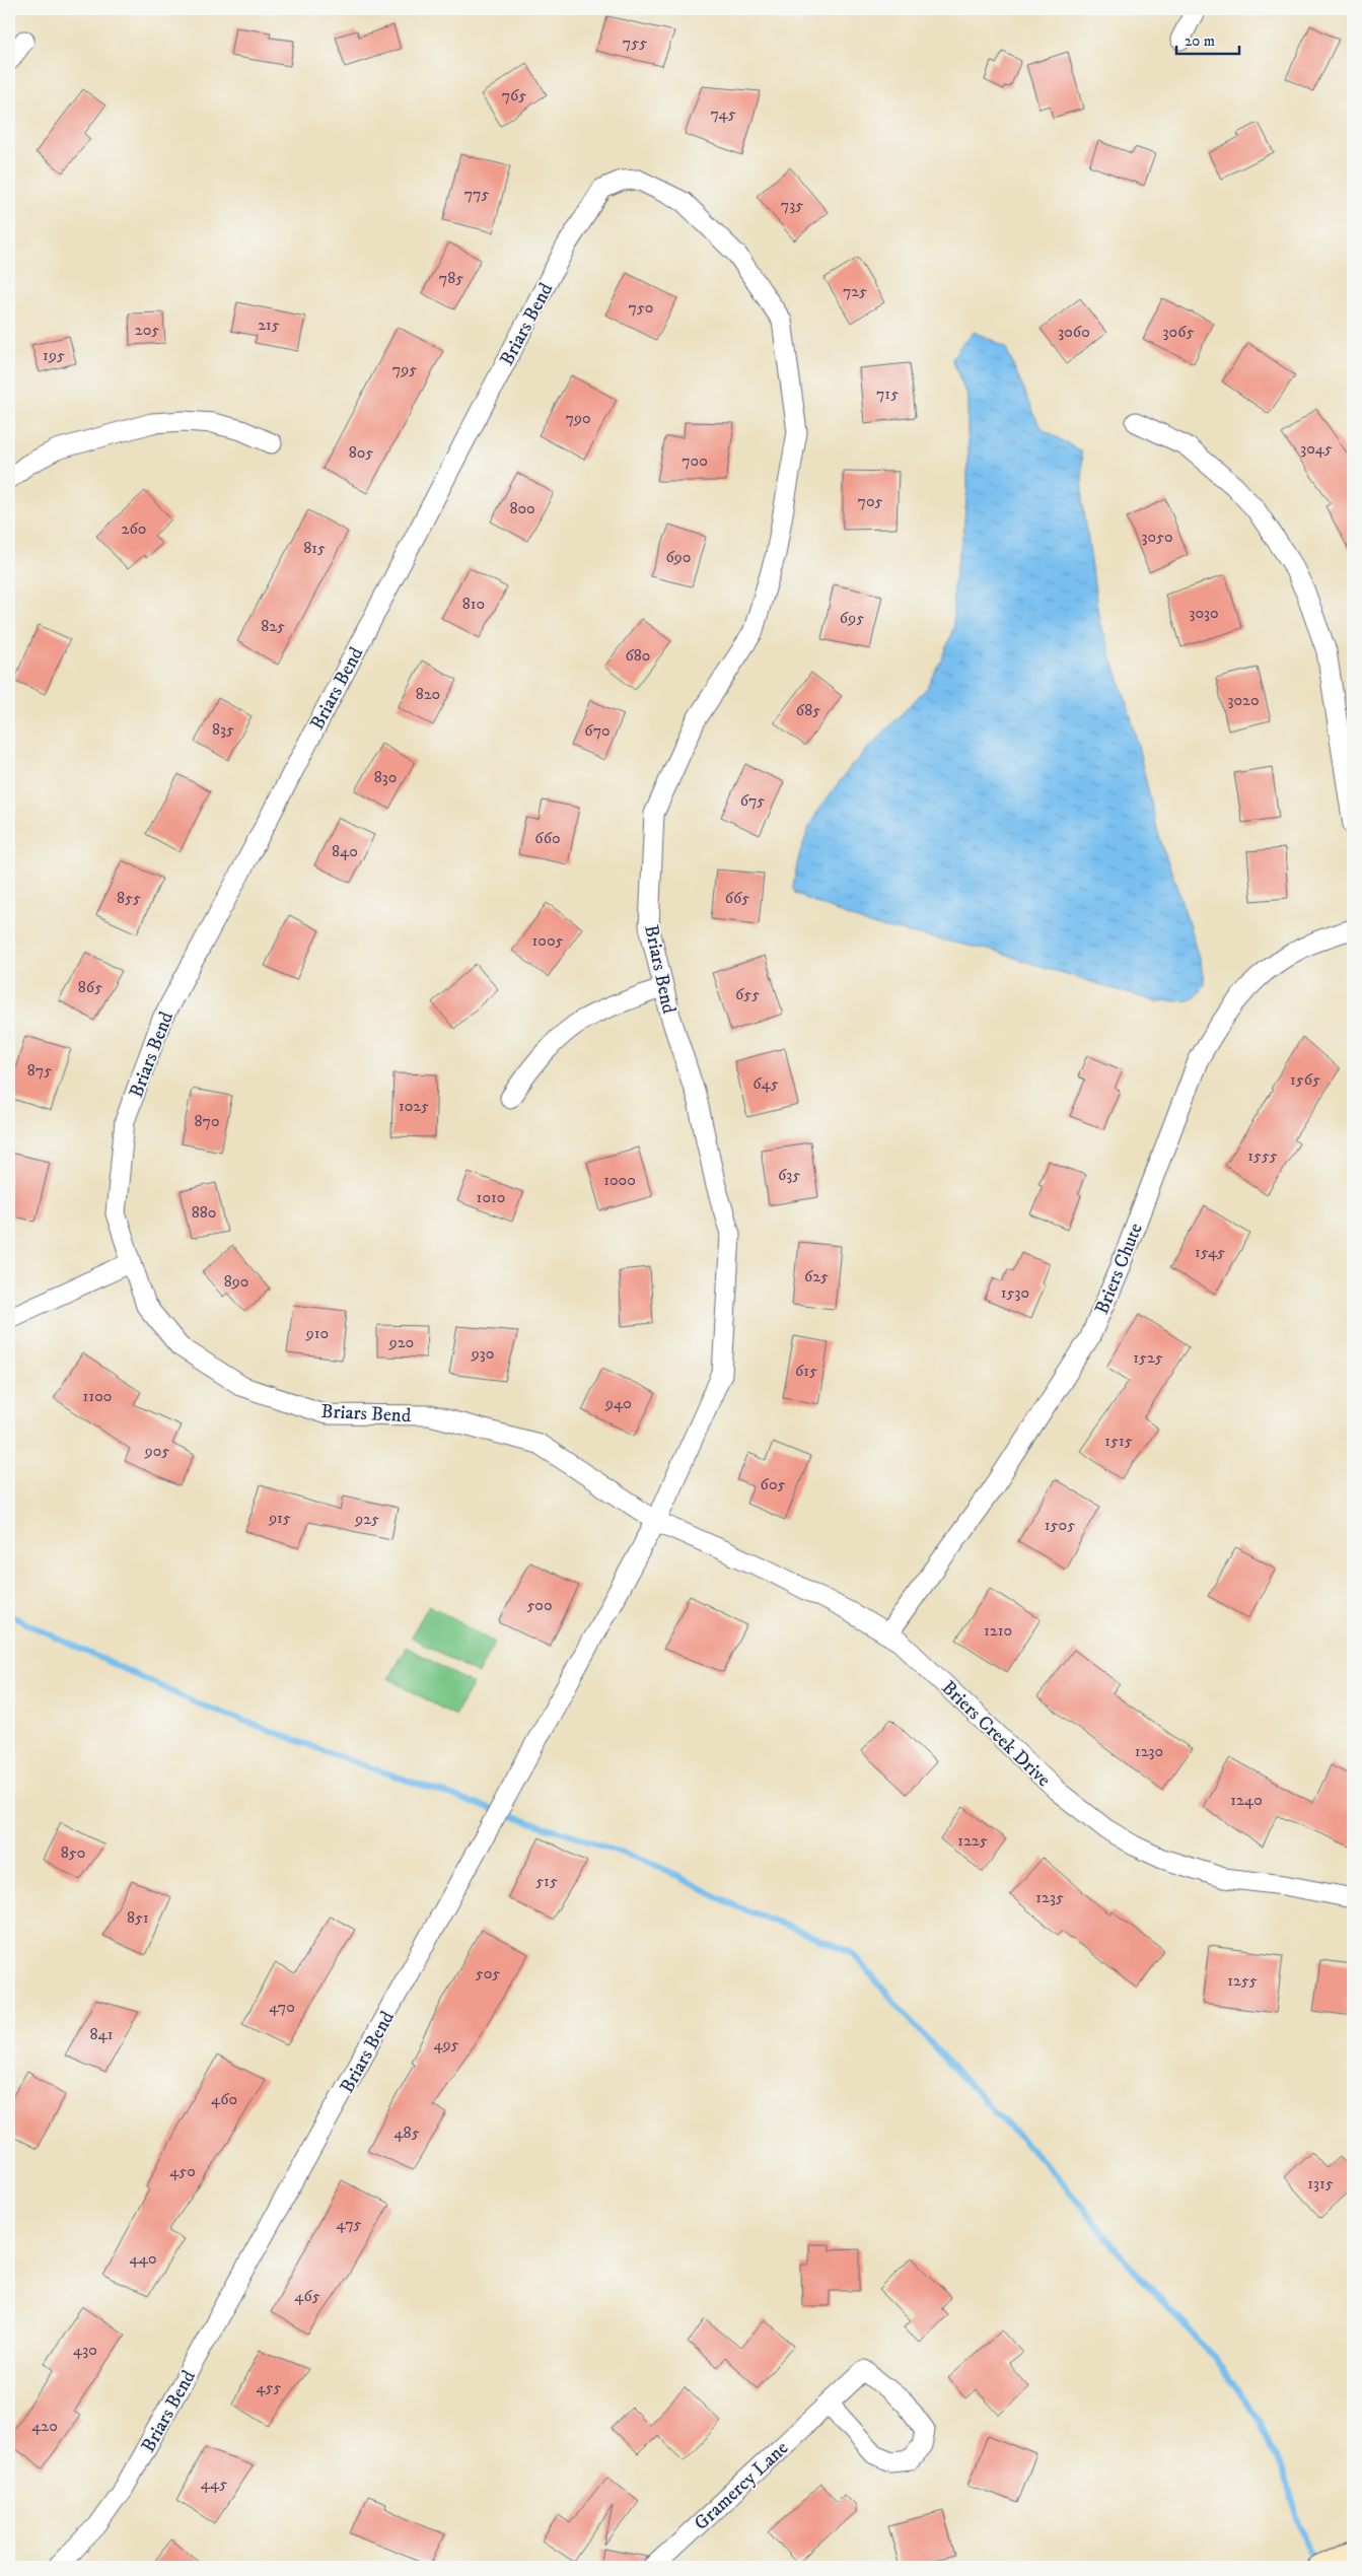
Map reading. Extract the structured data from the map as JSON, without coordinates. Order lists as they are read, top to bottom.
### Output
{
  "streets": {
    "street": [
      "Briars Bend",
      "Briers Chute",
      "Briers Creek Drive",
      "Gramercy Lane"
    ]
  },
  "crossings": [
    ["Briars Bend", "Briers Creek Drive"],
    ["Briers Chute", "Briers Creek Drive"]
  ],
  "house_numbers": [
    "755",
    "765",
    "745",
    "775",
    "735",
    "785",
    "725",
    "750",
    "215",
    "205",
    "3060",
    "3065",
    "195",
    "795",
    "715",
    "790",
    "3045",
    "805",
    "700",
    "705",
    "800",
    "260",
    "3050",
    "815",
    "690",
    "810",
    "3030",
    "695",
    "825",
    "680",
    "820",
    "3020",
    "685",
    "835",
    "670",
    "830",
    "675",
    "660",
    "840",
    "855",
    "665",
    "1005",
    "865",
    "655",
    "875",
    "1565",
    "645",
    "1025",
    "870",
    "1555",
    "635",
    "1000",
    "1010",
    "880",
    "1545",
    "625",
    "890",
    "1530",
    "910",
    "920",
    "930",
    "1525",
    "615",
    "1100",
    "940",
    "1515",
    "905",
    "605",
    "915",
    "925",
    "1505",
    "500",
    "1210",
    "1230",
    "1240",
    "1225",
    "850",
    "515",
    "1235",
    "851",
    "505",
    "1255",
    "470",
    "841",
    "495",
    "460",
    "485",
    "450",
    "1315",
    "475",
    "440",
    "465",
    "430",
    "455",
    "420",
    "445"
  ],
  "scale_bar": "20 m"
}
